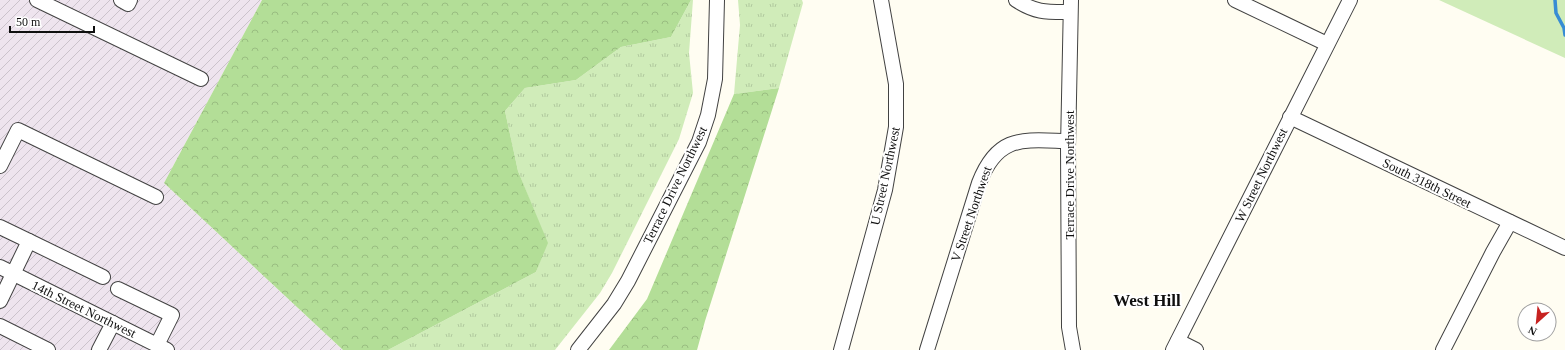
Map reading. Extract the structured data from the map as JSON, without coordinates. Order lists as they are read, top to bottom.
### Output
{
  "streets": {
    "street": [
      "Terrace Drive Northwest",
      "W Street Northwest",
      "U Street Northwest",
      "South 318th Street",
      "V Street Northwest",
      "14th Street Northwest"
    ]
  },
  "crossings": [
    ["Terrace Drive Northwest", "V Street Northwest"],
    ["W Street Northwest", "South 318th Street"]
  ],
  "districts": ["West Hill"],
  "scale_bar": "50 m",
  "north": "bottom left"
}
